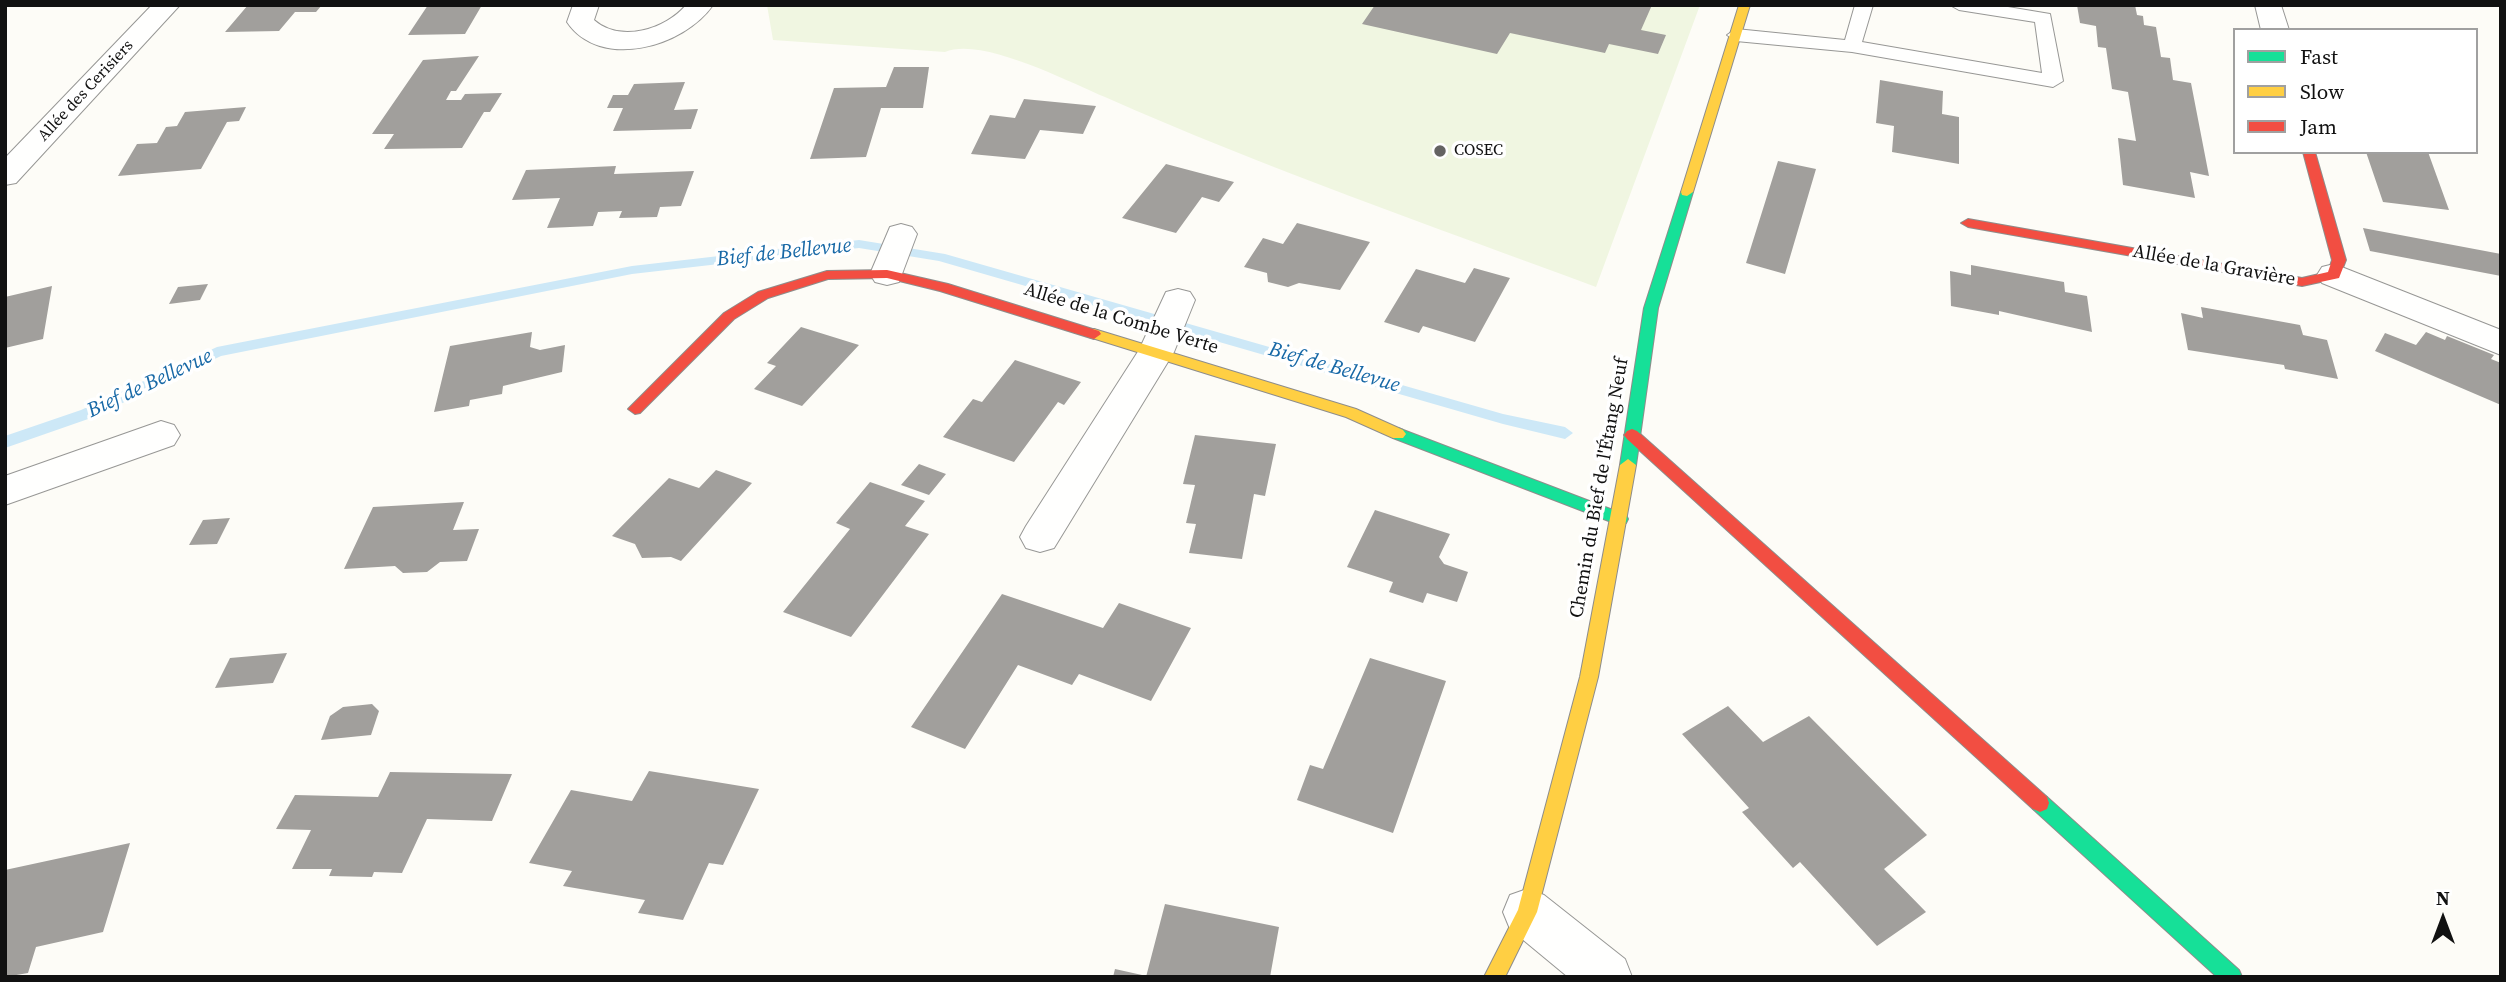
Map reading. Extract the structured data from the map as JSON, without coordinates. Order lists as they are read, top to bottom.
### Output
{
  "streets": {
    "street": [
      "Allée des Cerisiers",
      "Allée de la Gravière",
      "Allée de la Combe Verte",
      "Chemin du Bief de l'Étang Neuf"
    ]
  },
  "crossings": [
    ["Allée de la Combe Verte", "Chemin du Bief de l'Étang Neuf"]
  ],
  "water": ["Bief de Bellevue"],
  "places": ["COSEC"],
  "legend": ["Fast", "Slow", "Jam"],
  "north": "top"
}
